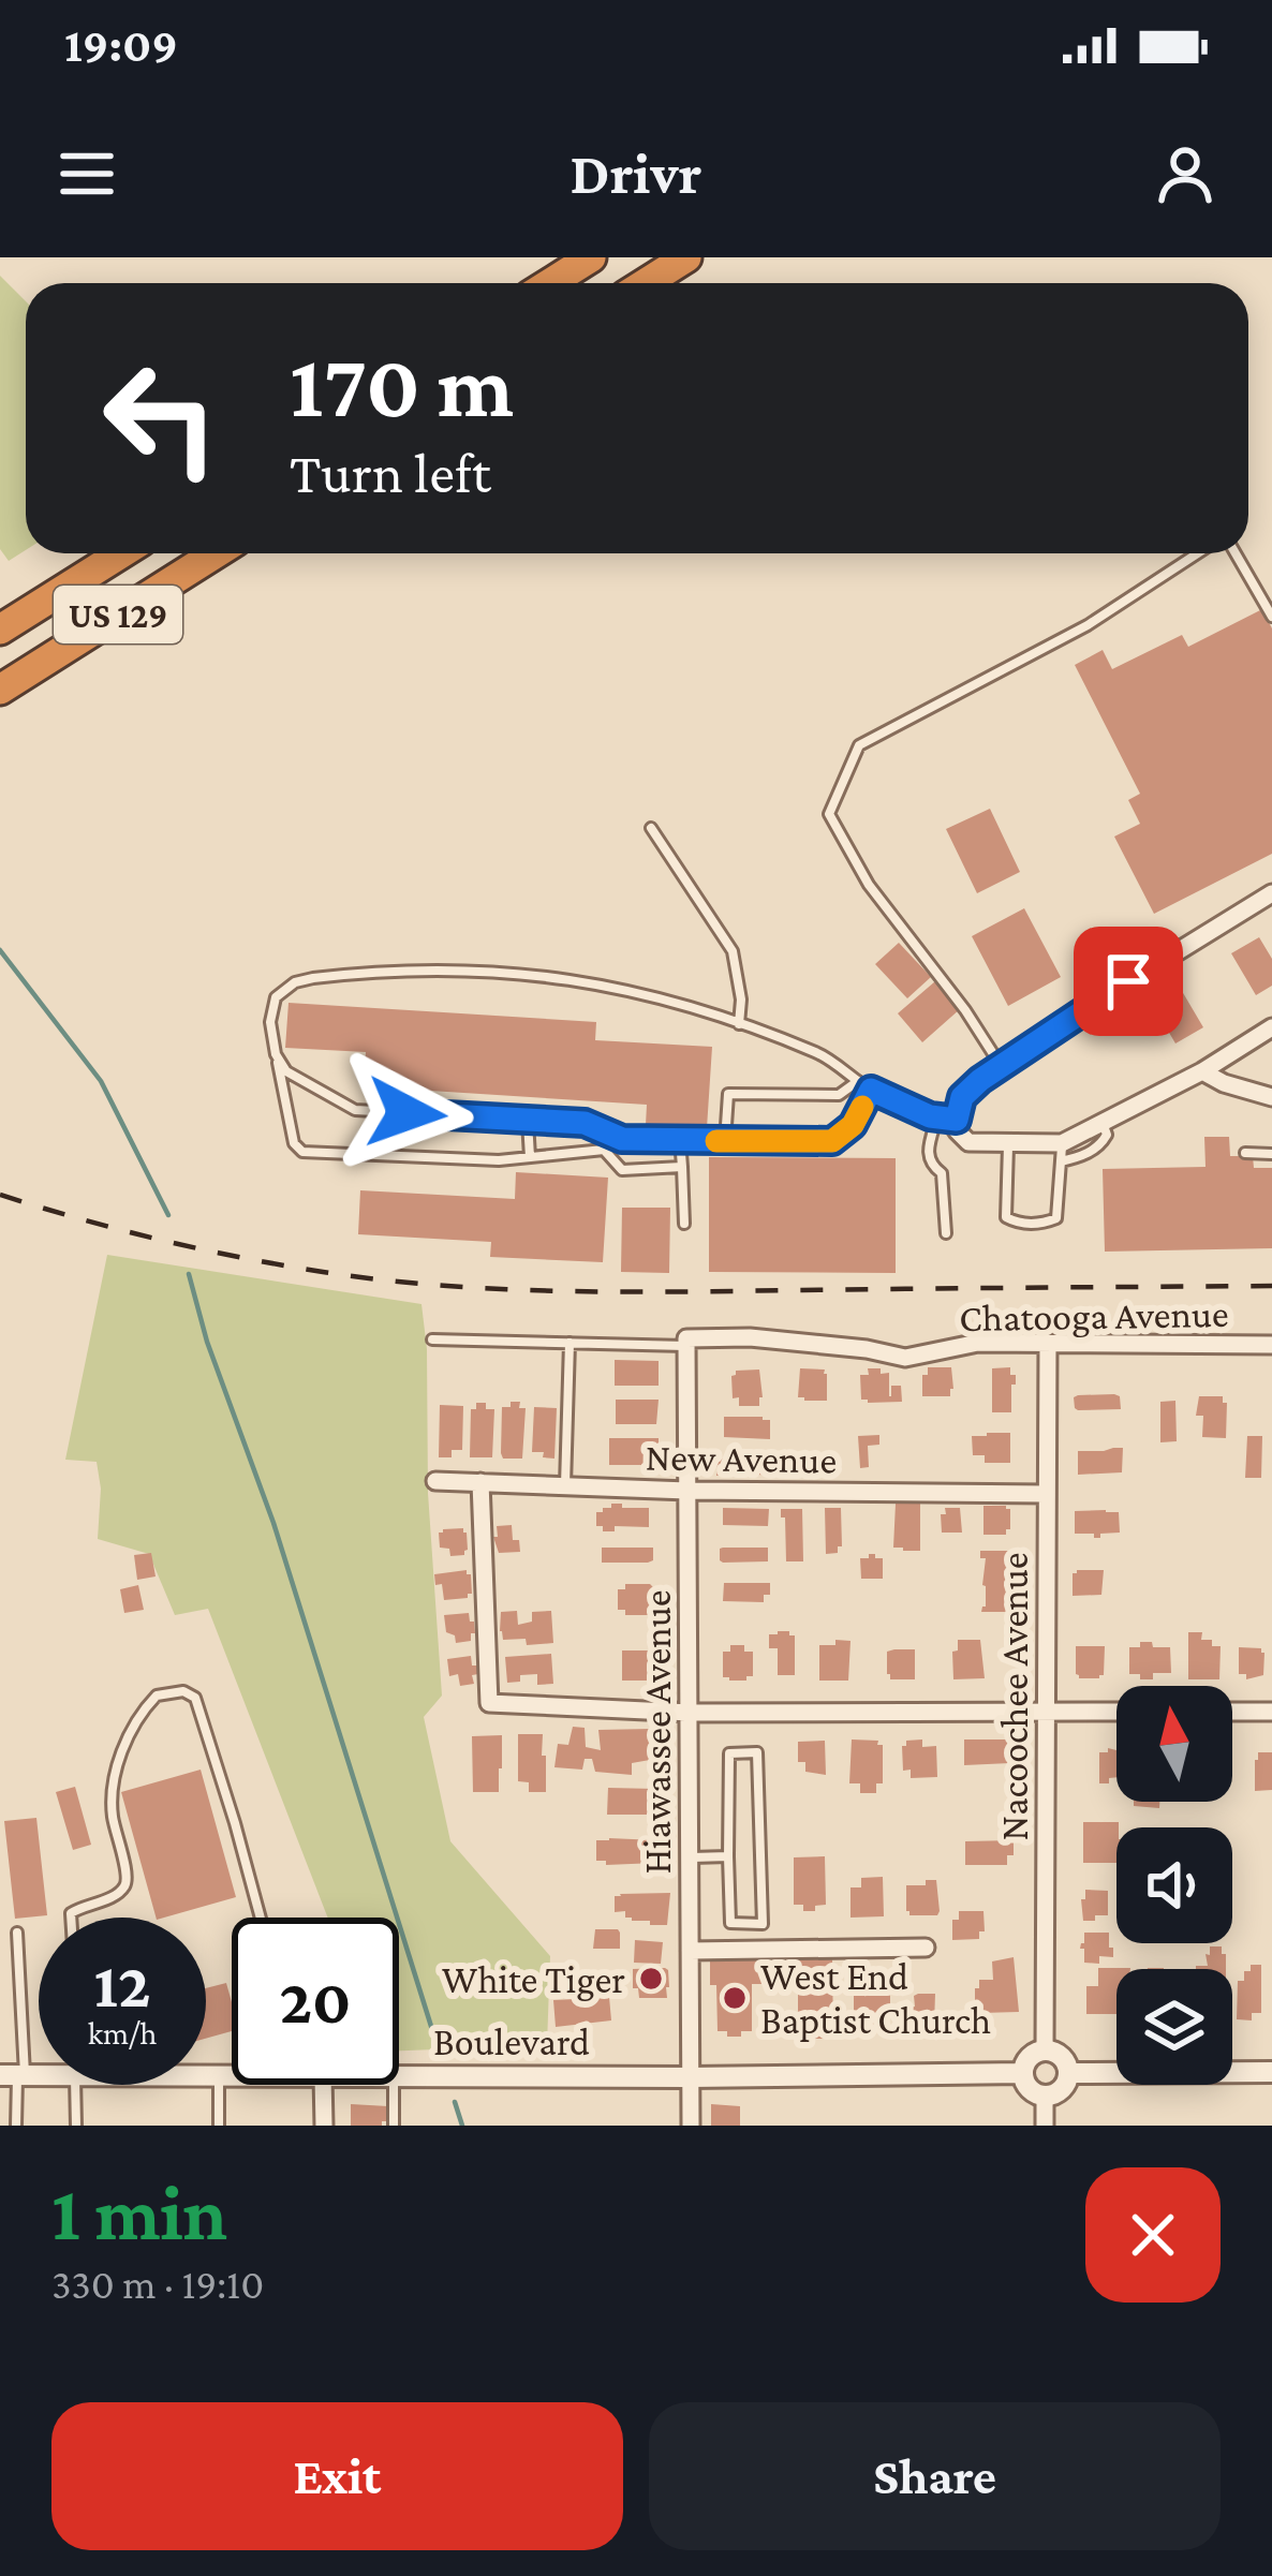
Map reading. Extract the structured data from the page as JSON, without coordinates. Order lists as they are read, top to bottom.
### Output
{
  "streets": {
    "highway": ["US 129"],
    "street": [
      "Chatooga Avenue",
      "New Avenue",
      "Nacoochee Avenue",
      "Hiawassee Avenue",
      "Boulevard"
    ]
  },
  "crossings": [
    ["Chatooga Avenue", "Nacoochee Avenue"],
    ["Chatooga Avenue", "Hiawassee Avenue"],
    ["New Avenue", "Nacoochee Avenue"],
    ["New Avenue", "Hiawassee Avenue"],
    ["Nacoochee Avenue", "Boulevard"],
    ["Hiawassee Avenue", "Boulevard"]
  ],
  "places": ["White Tiger", "West End Baptist Church"],
  "north": "top",
  "page": {
    "status": "19:09",
    "header": "Drivr",
    "turn": ["170 m", "Turn left"],
    "speed": "12 km/h",
    "limit": "20",
    "heading": ["1 min", "330 m · 19:10"],
    "buttons": ["Exit", "Share"]
  }
}
